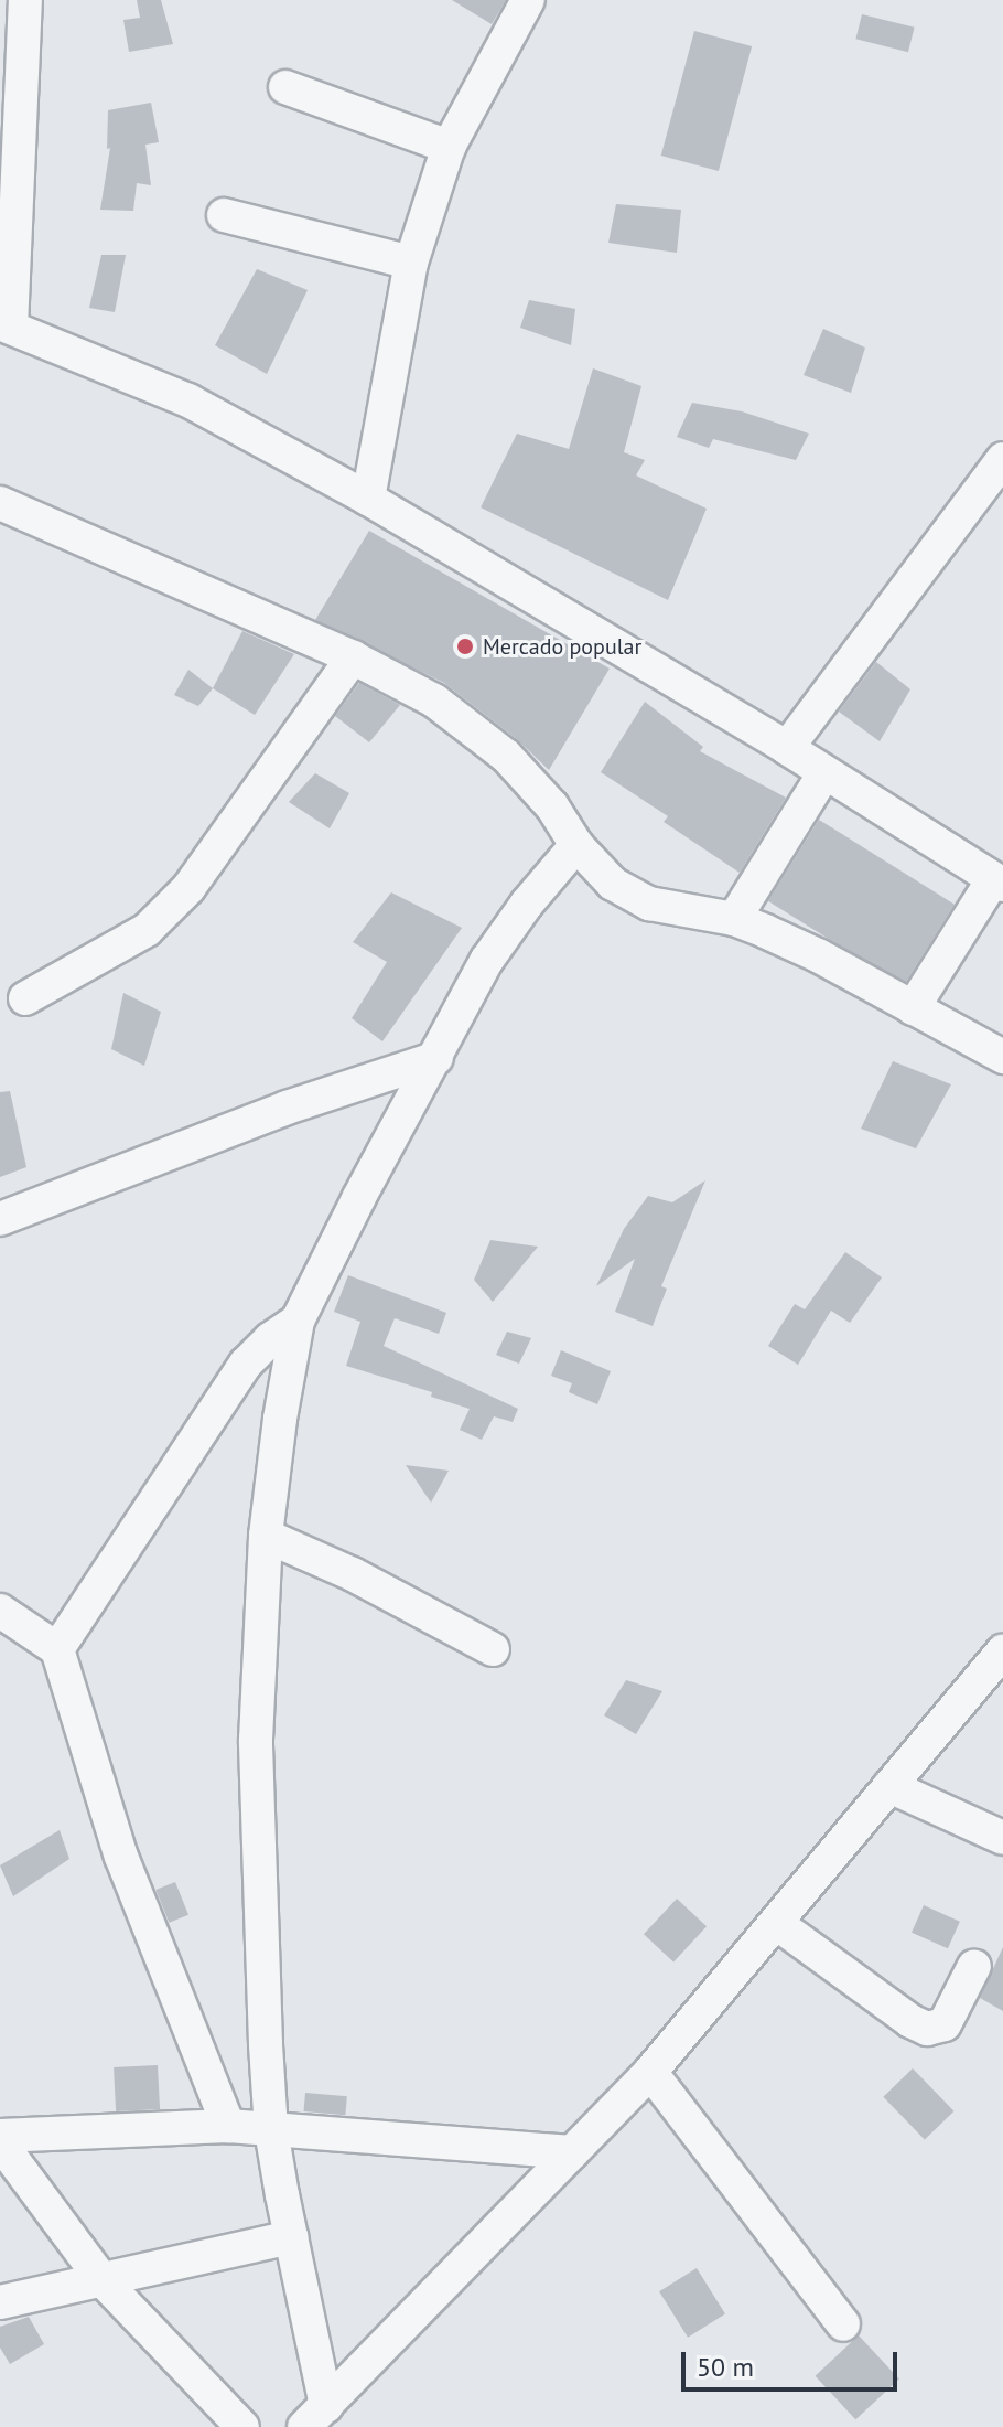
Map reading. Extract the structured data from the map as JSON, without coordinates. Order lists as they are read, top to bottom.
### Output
{
  "places": ["Mercado popular"],
  "scale_bar": "50 m"
}
